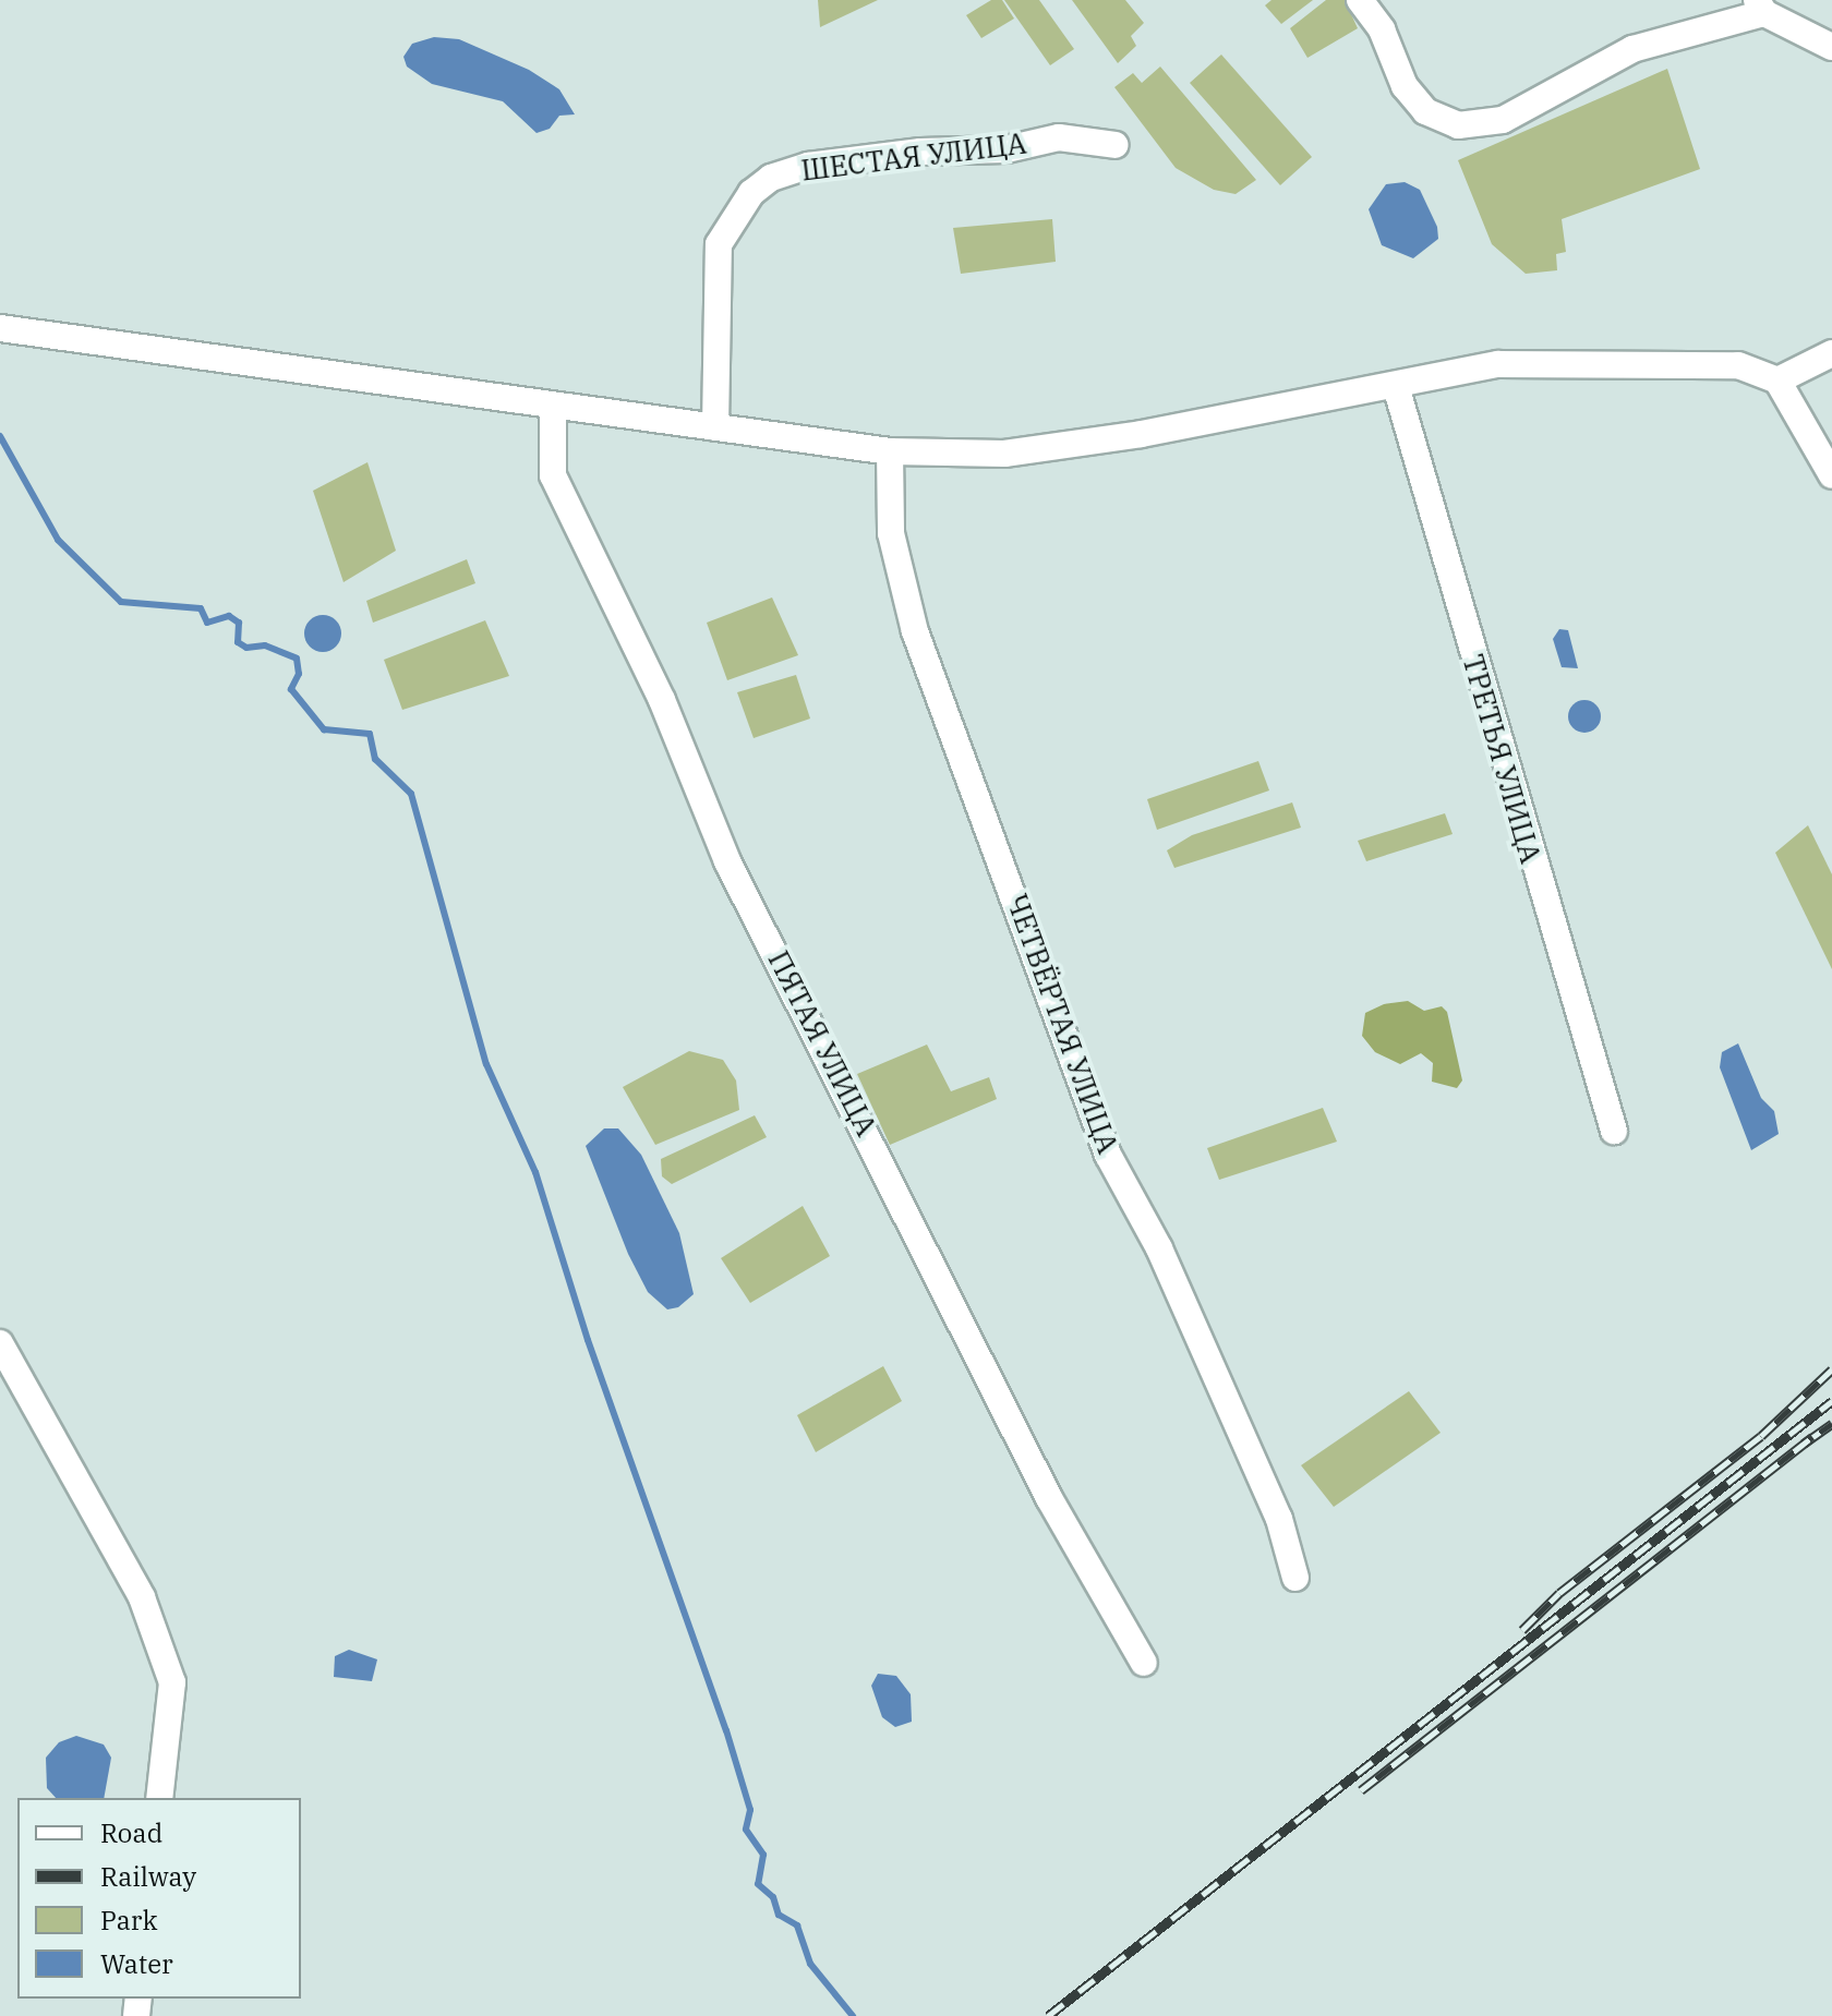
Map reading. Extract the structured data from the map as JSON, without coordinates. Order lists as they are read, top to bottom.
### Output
{
  "streets": {
    "street": [
      "ШЕСТАЯ УЛИЦА",
      "ТРЕТЬЯ УЛИЦА",
      "ЧЕТВЁРТАЯ УЛИЦА",
      "ПЯТАЯ УЛИЦА"
    ]
  },
  "legend": [
    "Road",
    "Railway",
    "Park",
    "Water"
  ]
}
